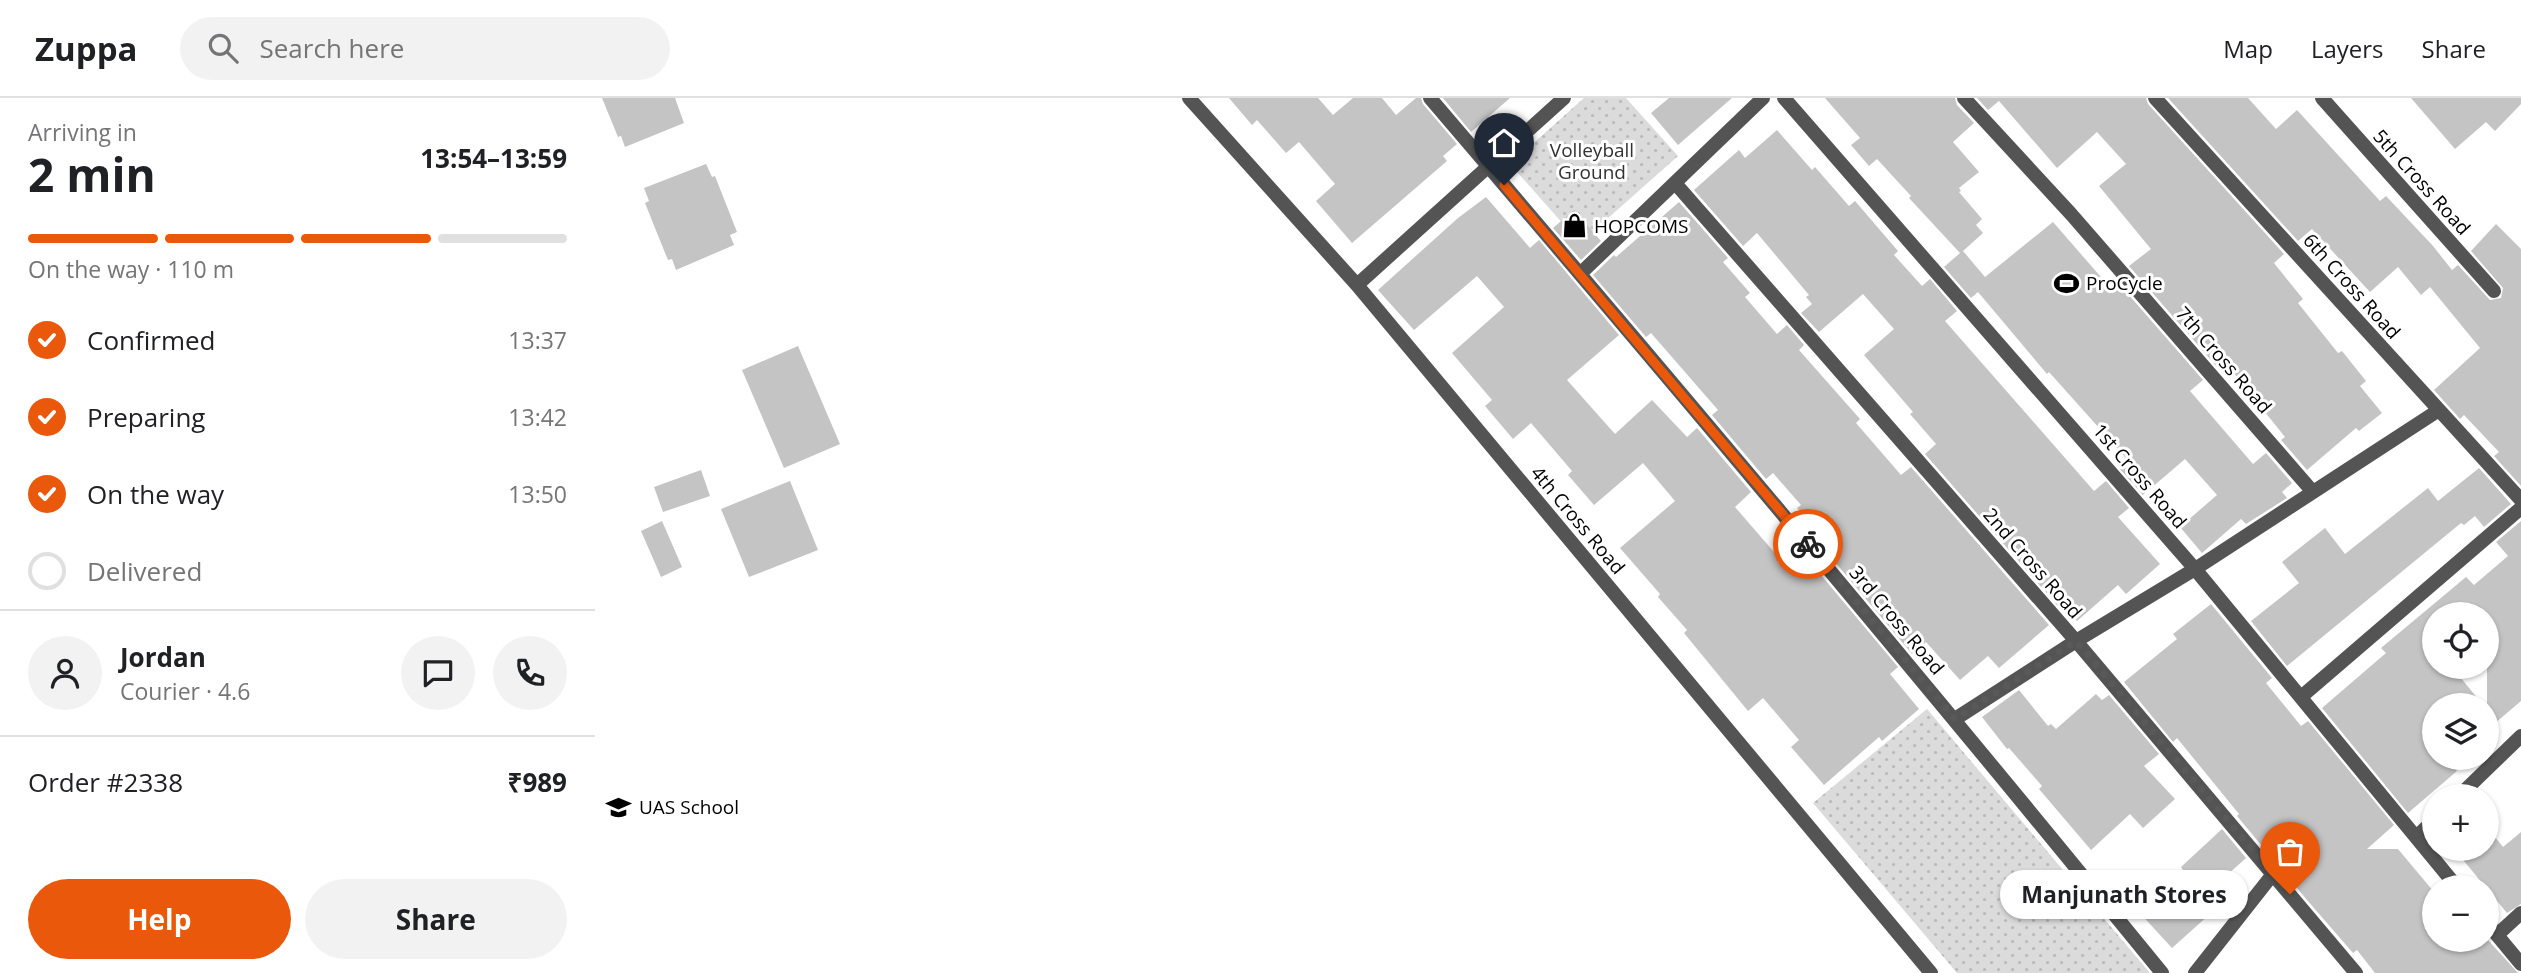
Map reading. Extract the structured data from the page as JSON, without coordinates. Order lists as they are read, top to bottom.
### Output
{
  "streets": {
    "street": [
      "5th Cross Road",
      "6th Cross Road",
      "7th Cross Road",
      "1st Cross Road",
      "4th Cross Road",
      "2nd Cross Road",
      "3rd Cross Road"
    ]
  },
  "parks": ["Volleyball Ground"],
  "places": {
    "shop": ["HOPCOMS"],
    "sports": ["ProCycle"],
    "school or university": ["UAS School"],
    "other": ["Manjunath Stores"]
  },
  "page": {
    "header": "Zuppa",
    "search": "Search here",
    "nav": ["Map", "Layers", "Share"],
    "heading": ["2 min", "Arriving in", "13:54–13:59"],
    "panel": [
      "Jordan",
      "Courier · 4.6",
      "Order #2338",
      "₹989"
    ],
    "bar": "On the way · 110 m",
    "list": [
      ["Confirmed", "13:37"],
      ["Preparing", "13:42"],
      ["On the way", "13:50"],
      "Delivered"
    ],
    "map_buttons": ["+", "−"],
    "buttons": ["Help", "Share"],
    "bubble": "Manjunath Stores"
  }
}
